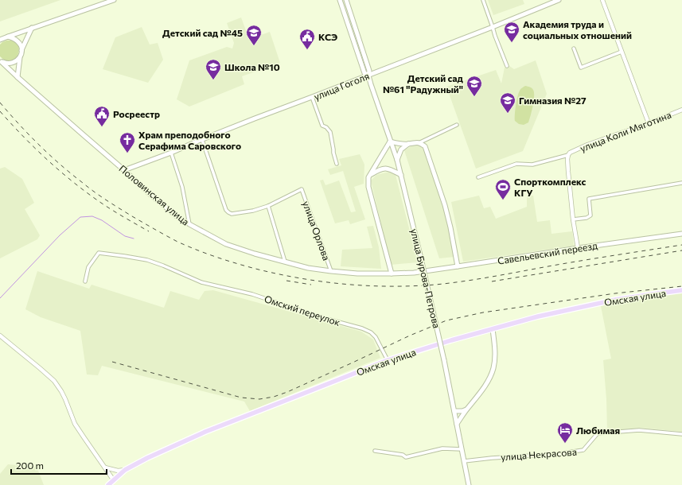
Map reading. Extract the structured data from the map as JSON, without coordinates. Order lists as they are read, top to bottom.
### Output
{
  "streets": {
    "main road": [
      "улица Гоголя",
      "Половинская улица",
      "Савельевский переезд",
      "улица Бурова-Петрова",
      "Омская улица"
    ],
    "street": [
      "улица Коли Мяготина",
      "улица Орлова",
      "Омский переулок",
      "улица Некрасова"
    ]
  },
  "crossings": [
    ["улица Гоголя", "Половинская улица"],
    ["улица Гоголя", "улица Бурова-Петрова"],
    ["Половинская улица", "улица Орлова"],
    ["Половинская улица", "Савельевский переезд"],
    ["улица Бурова-Петрова", "улица Некрасова"],
    ["Омская улица", "Омский переулок"]
  ],
  "places": {
    "school or university": [
      "Академия труда и социальных отношений",
      "Детский сад №45",
      "Школа №10",
      "Детский сад №61 \"Радужный\"",
      "Гимназия №27"
    ],
    "public building": ["КСЭ", "Росреестр"],
    "church": ["Храм преподобного Серафима Саровского"],
    "sports": ["Спорткомплекс КГУ"],
    "hotel": ["Любимая"]
  },
  "scale_bar": "200 m"
}
